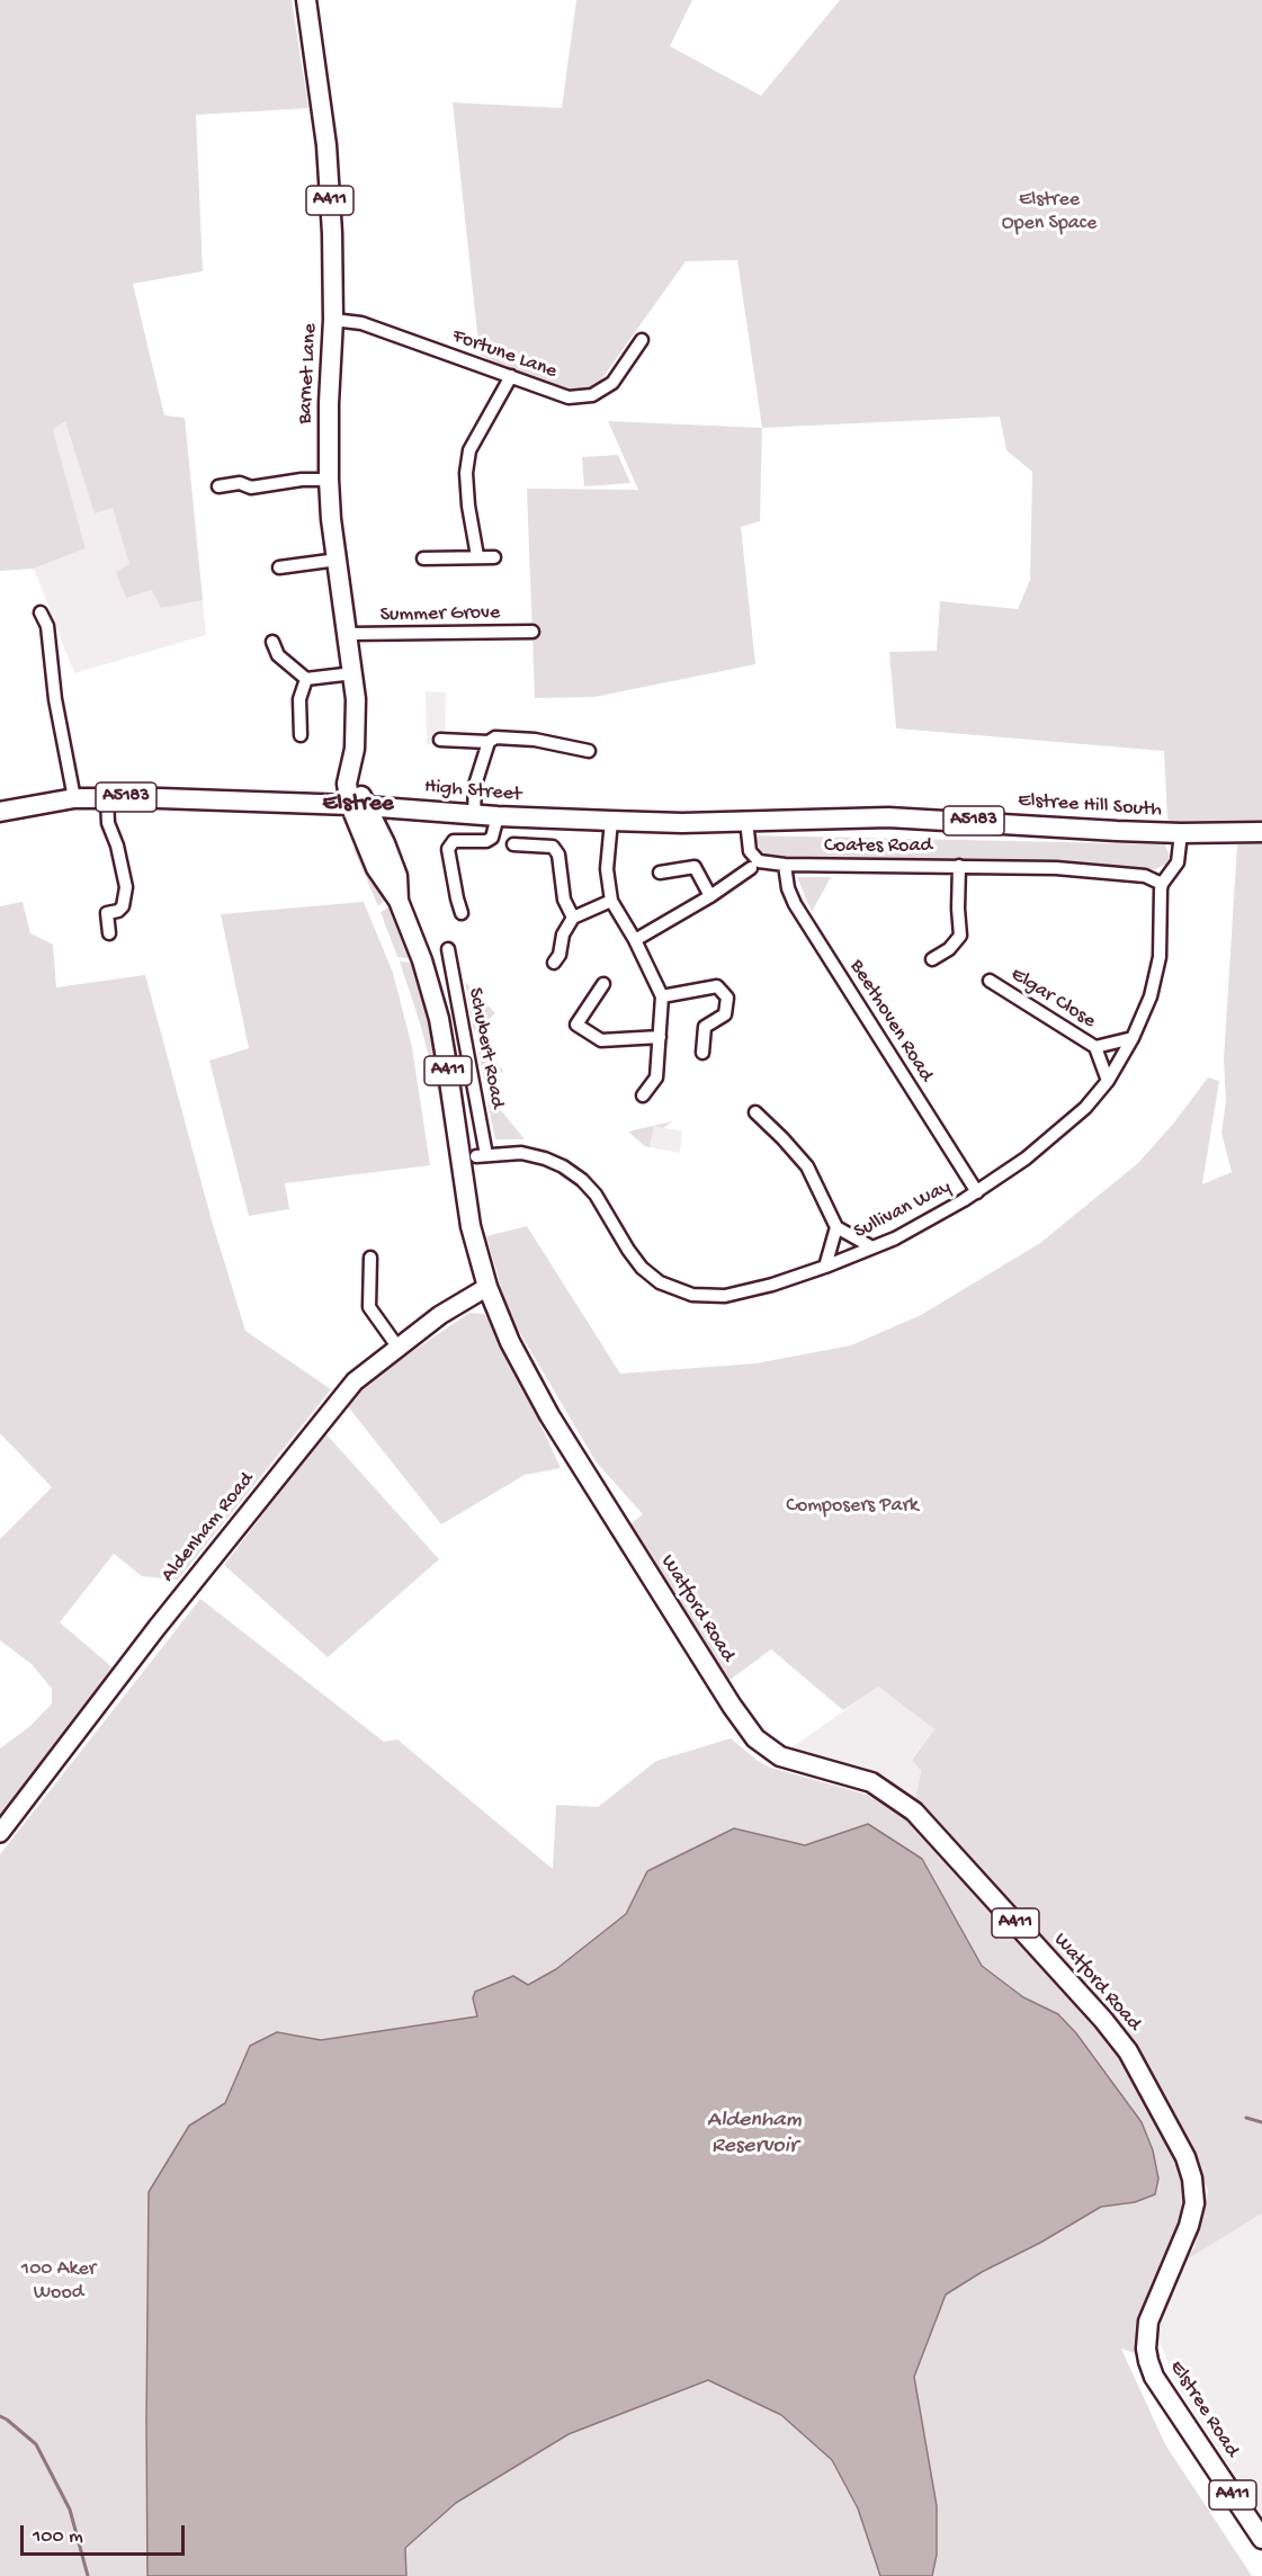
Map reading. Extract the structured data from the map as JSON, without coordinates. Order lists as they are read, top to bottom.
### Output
{
  "streets": {
    "main road": [
      "A411",
      "Barnet Lane",
      "High Street",
      "A5183",
      "Elstree Hill South",
      "Watford Road",
      "Elstree Road"
    ],
    "street": [
      "Fortune Lane",
      "Summer Grove",
      "Coates Road",
      "Elgar Close",
      "Beethoven Road",
      "Schubert Road",
      "Sullivan Way",
      "Aldenham Road"
    ]
  },
  "crossings": [
    ["Fortune Lane", "Barnet Lane"],
    ["Barnet Lane", "Summer Grove"],
    ["Barnet Lane", "High Street"],
    ["Barnet Lane", "Watford Road"],
    ["High Street", "Elstree Hill South"],
    ["High Street", "Watford Road"],
    ["Elstree Hill South", "Coates Road"],
    ["Elstree Hill South", "Sullivan Way"],
    ["Coates Road", "Beethoven Road"],
    ["Coates Road", "Sullivan Way"],
    ["Elgar Close", "Sullivan Way"],
    ["Beethoven Road", "Sullivan Way"],
    ["Schubert Road", "Sullivan Way"],
    ["Aldenham Road", "Watford Road"],
    ["Watford Road", "Elstree Road"]
  ],
  "districts": ["Elstree"],
  "water": ["Aldenham Reservoir"],
  "parks": ["Elstree Open Space", "Composers Park", "100 Aker Wood"],
  "scale_bar": "100 m"
}
